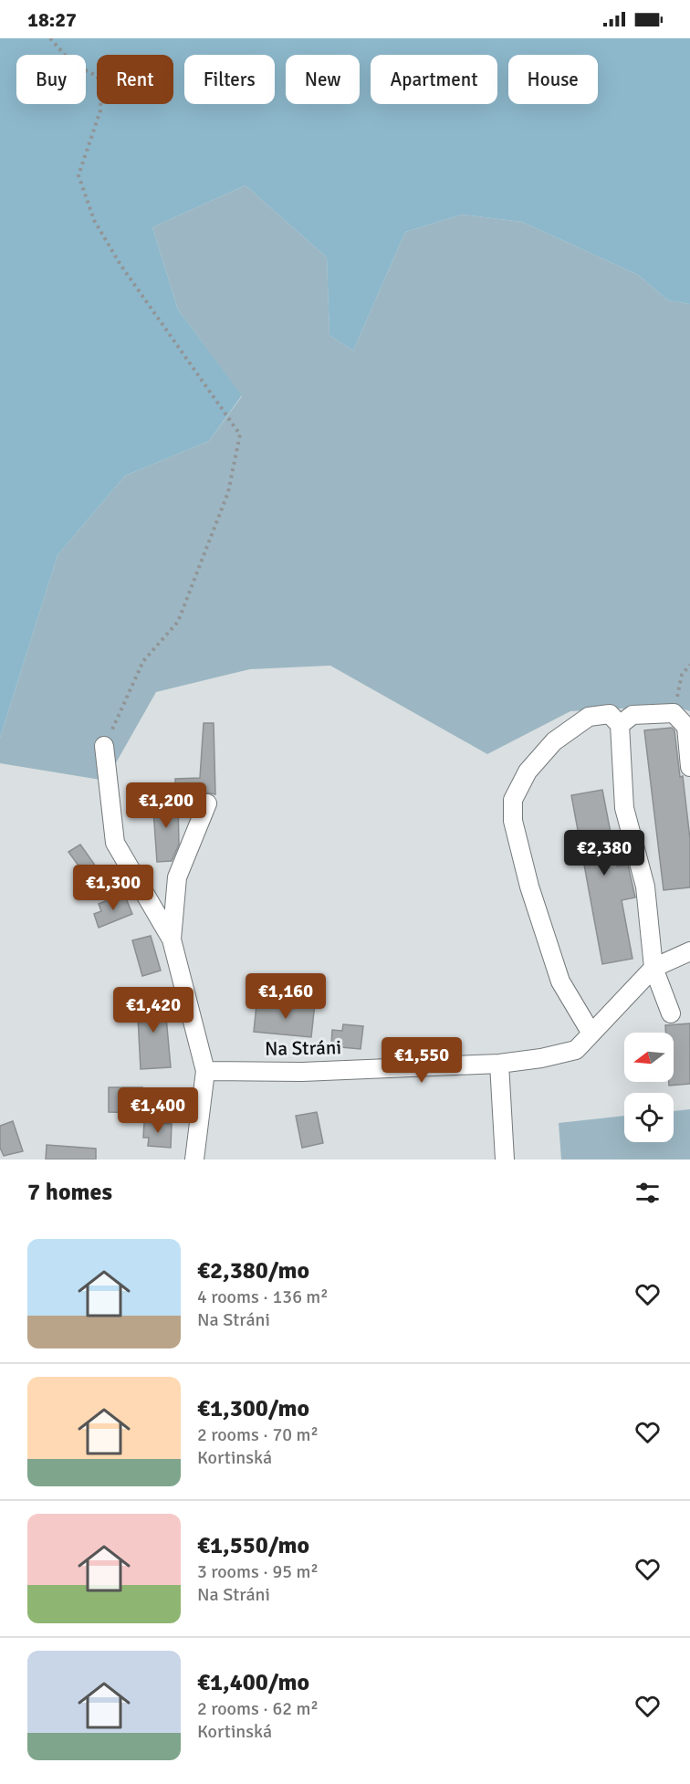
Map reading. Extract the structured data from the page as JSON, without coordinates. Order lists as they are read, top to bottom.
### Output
{
  "streets": {
    "street": ["Na Stráni"]
  },
  "north": "left",
  "page": {
    "status": "18:27",
    "chip": [
      "Buy",
      "Rent",
      "Filters",
      "New",
      "Apartment",
      "House"
    ],
    "price": [
      "€1,200",
      "€2,380",
      "€1,300",
      "€1,160",
      "€1,420",
      "€1,550",
      "€1,400"
    ],
    "heading": "7 homes",
    "list": [
      {
        "name": "€2,380/mo",
        "note": "4 rooms · 136 m² · Na Stráni"
      },
      {
        "name": "€1,300/mo",
        "note": "2 rooms · 70 m² · Kortinská"
      },
      {
        "name": "€1,550/mo",
        "note": "3 rooms · 95 m² · Na Stráni"
      },
      {
        "name": "€1,400/mo",
        "note": "2 rooms · 62 m² · Kortinská"
      }
    ]
  }
}
